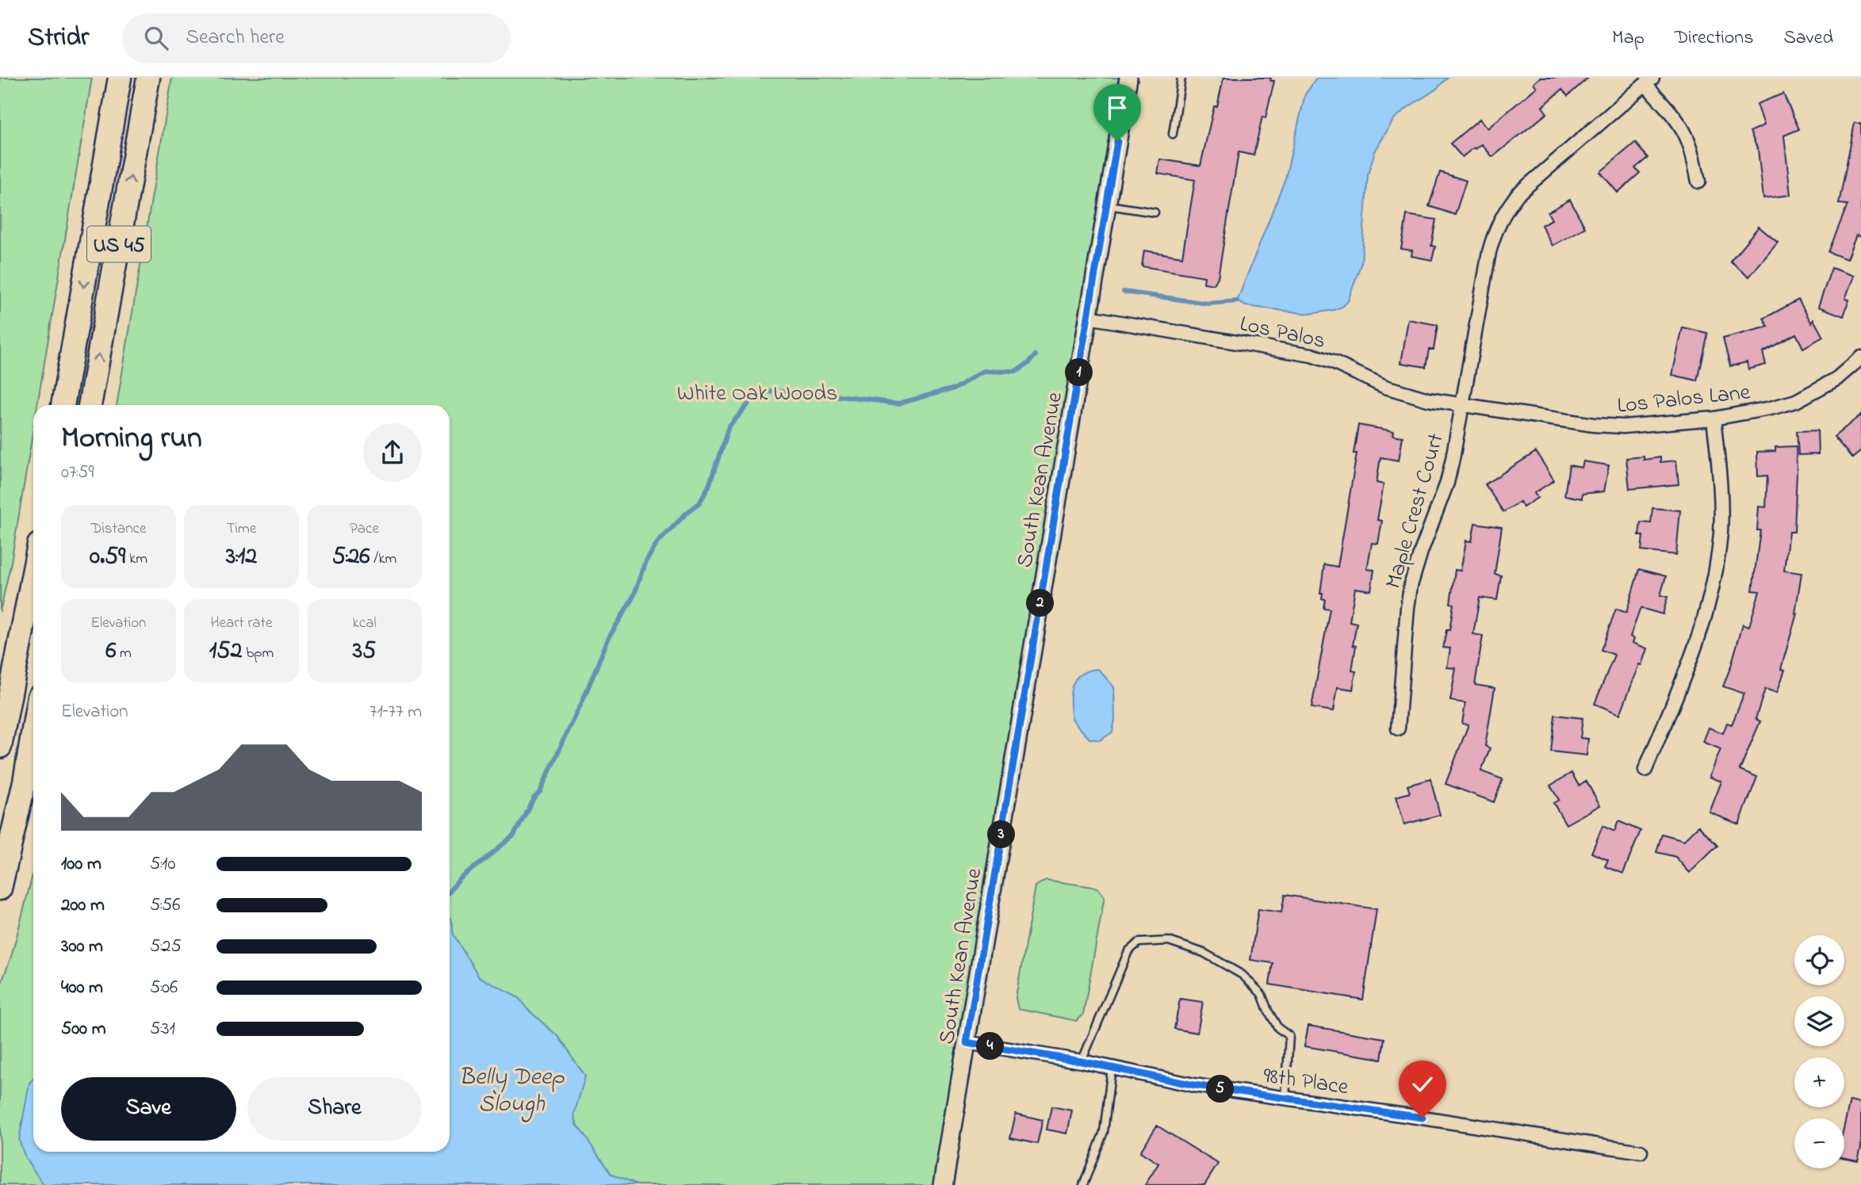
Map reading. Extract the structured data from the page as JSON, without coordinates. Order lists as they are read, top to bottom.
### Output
{
  "streets": {
    "highway": ["US 45"],
    "street": [
      "Los Palos",
      "Los Palos Lane",
      "South Kean Avenue",
      "Maple Crest Court",
      "98th Place"
    ]
  },
  "crossings": [
    ["Los Palos", "Los Palos Lane"],
    ["Los Palos", "South Kean Avenue"],
    ["Los Palos", "Maple Crest Court"],
    ["Los Palos Lane", "Maple Crest Court"],
    ["South Kean Avenue", "98th Place"]
  ],
  "water": ["Belly Deep Slough"],
  "parks": ["White Oak Woods"],
  "page": {
    "header": "Stridr",
    "search": "Search here",
    "nav": ["Map", "Directions", "Saved"],
    "pins": [
      "1",
      "2",
      "3",
      "4",
      "5"
    ],
    "heading": ["Morning run", "07:59"],
    "stats": [
      ["Distance", "0.59 km"],
      ["Time", "3:12"],
      ["Pace", "5:26 /km"],
      ["Elevation", "6 m"],
      ["Heart rate", "152 bpm"],
      ["kcal", "35"]
    ],
    "chart": ["Elevation", "71–77 m"],
    "list": [
      {
        "name": "100 m",
        "note": "5:10"
      },
      {
        "name": "200 m",
        "note": "5:56"
      },
      {
        "name": "300 m",
        "note": "5:25"
      },
      {
        "name": "400 m",
        "note": "5:06"
      },
      {
        "name": "500 m",
        "note": "5:31"
      }
    ],
    "map_buttons": ["+", "−"],
    "buttons": ["Save", "Share"]
  }
}
